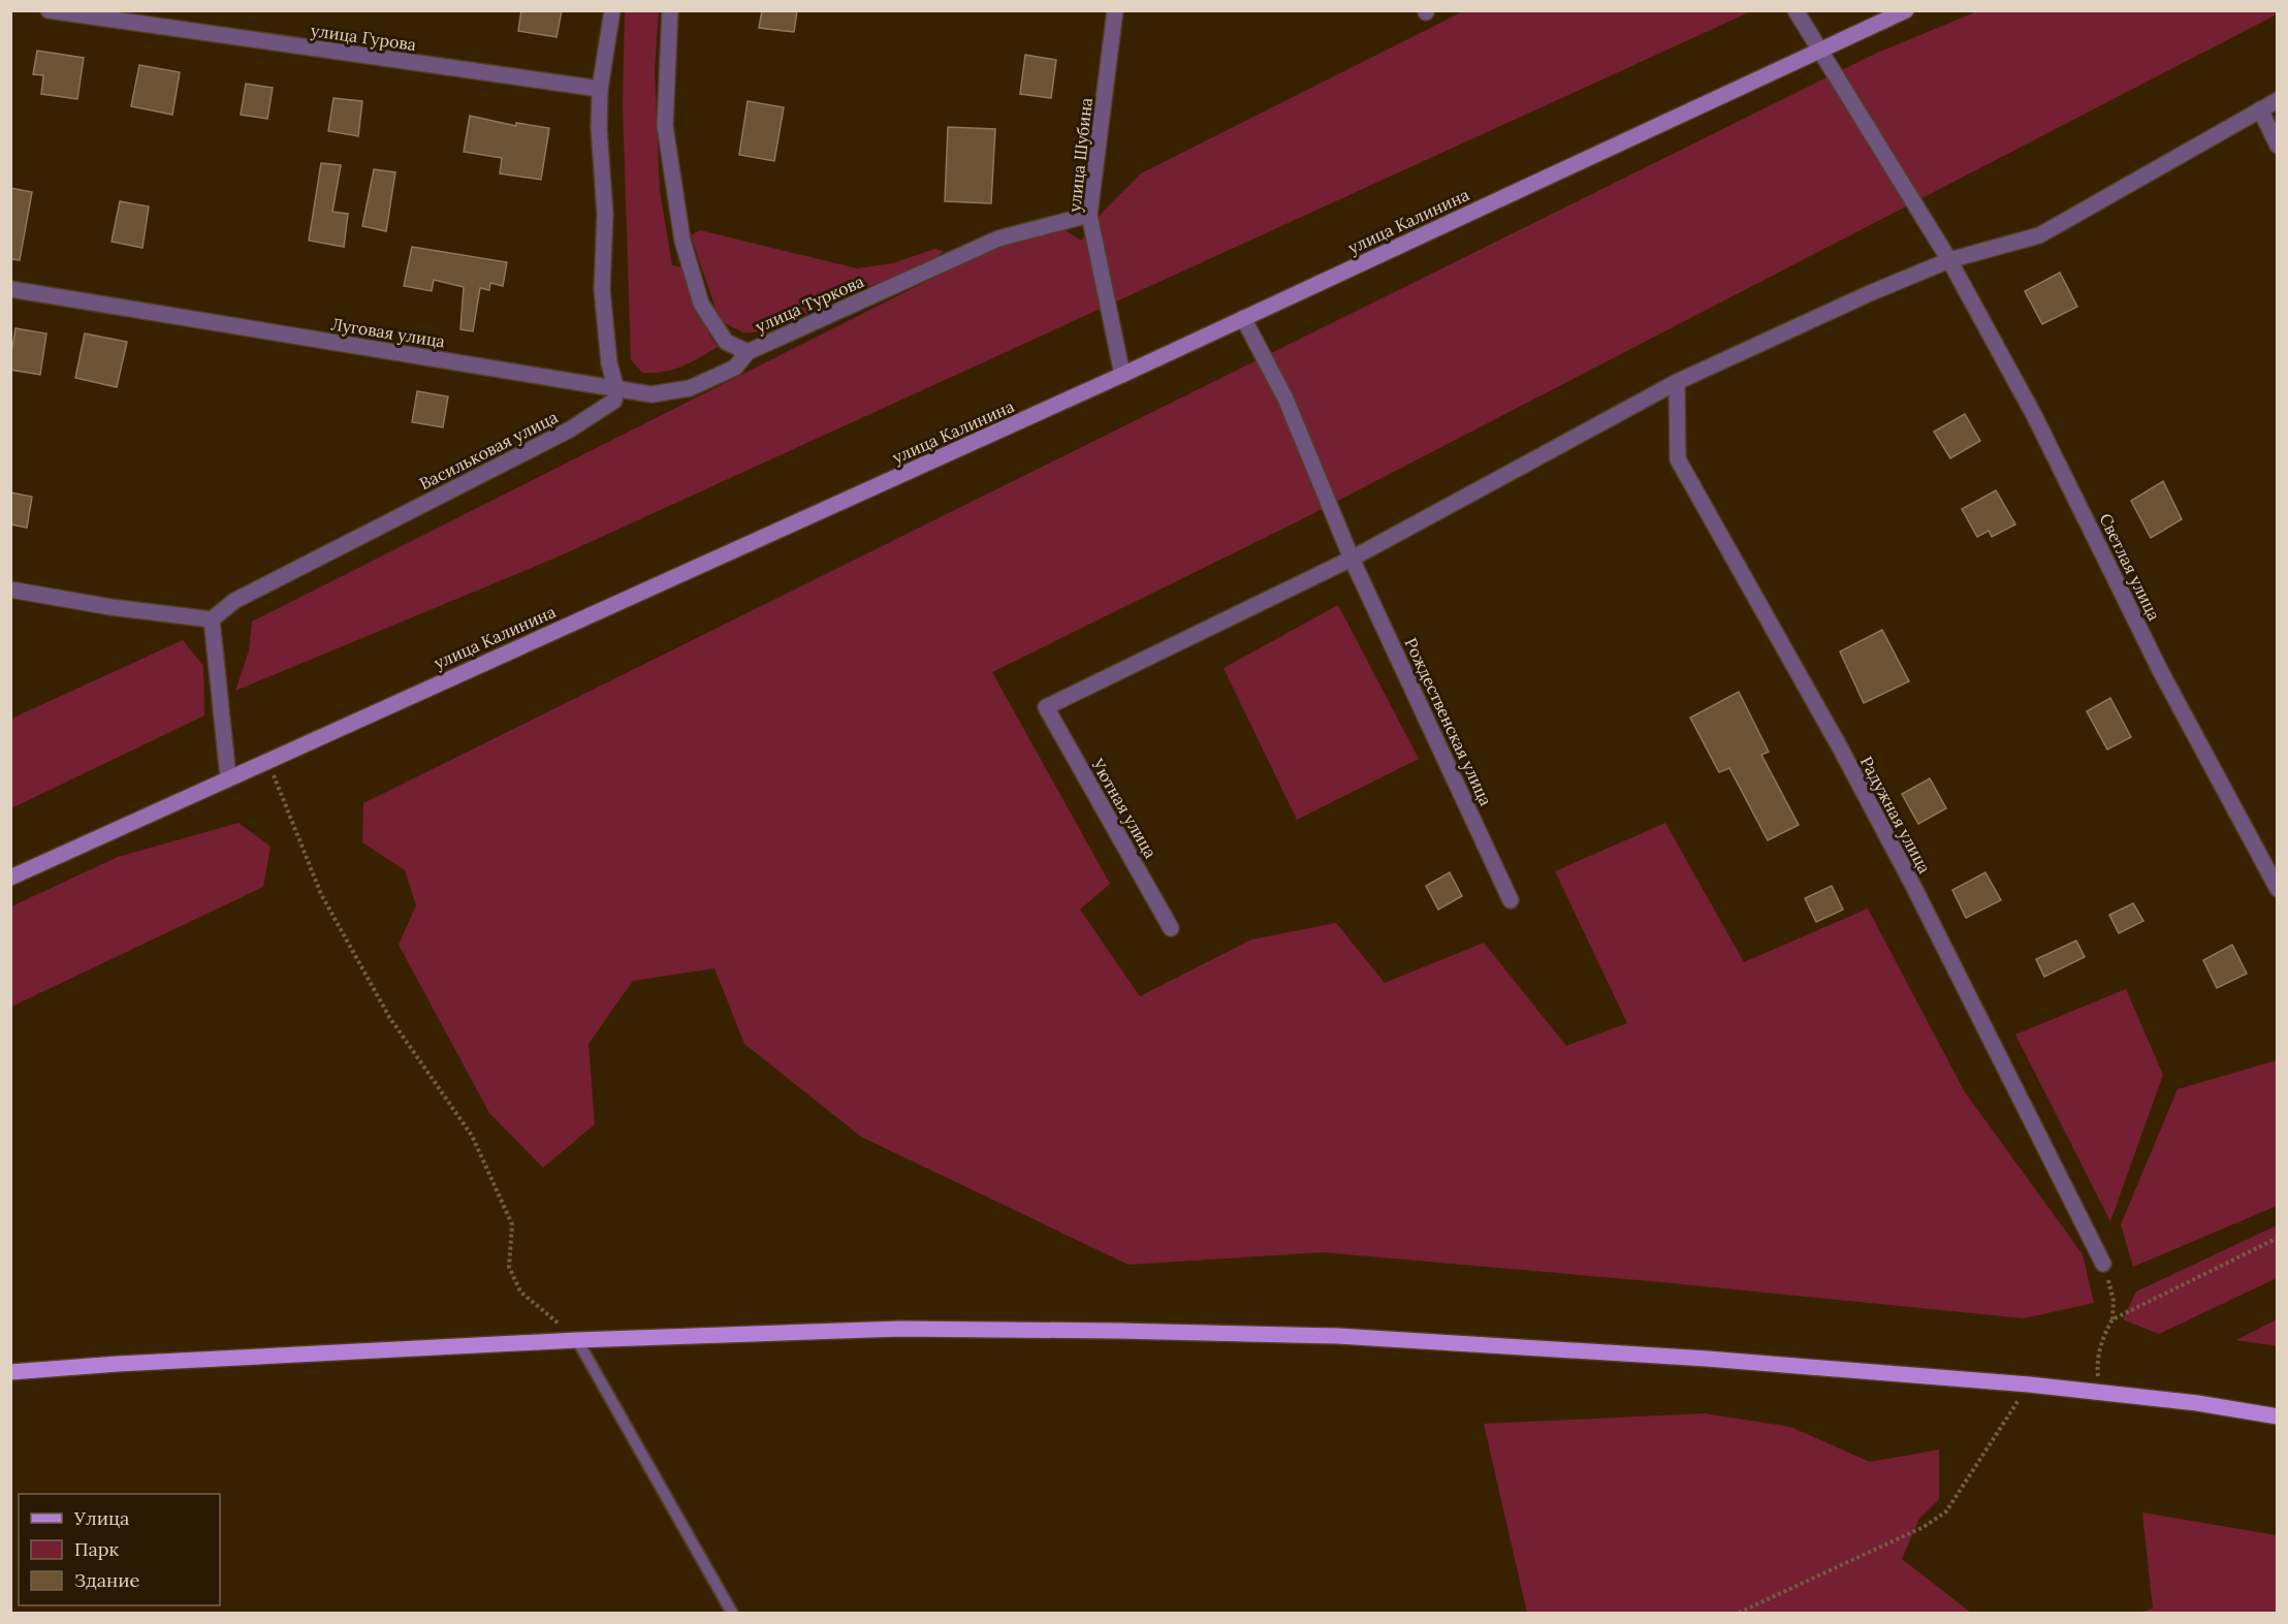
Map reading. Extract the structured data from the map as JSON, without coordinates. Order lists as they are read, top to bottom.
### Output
{
  "streets": {
    "main road": ["улица Калинина"],
    "street": [
      "улица Гурова",
      "улица Шубина",
      "улица Туркова",
      "Луговая улица",
      "Васильковая улица",
      "Светлая улица",
      "Рождественская улица",
      "Уютная улица",
      "Радужная улица"
    ]
  },
  "crossings": [
    ["улица Шубина", "улица Калинина"],
    ["улица Шубина", "улица Туркова"],
    ["улица Калинина", "Светлая улица"],
    ["улица Калинина", "Рождественская улица"],
    ["улица Туркова", "Луговая улица"],
    ["Луговая улица", "Васильковая улица"],
    ["Рождественская улица", "Уютная улица"]
  ],
  "legend": ["Улица", "Парк", "Здание"]
}
